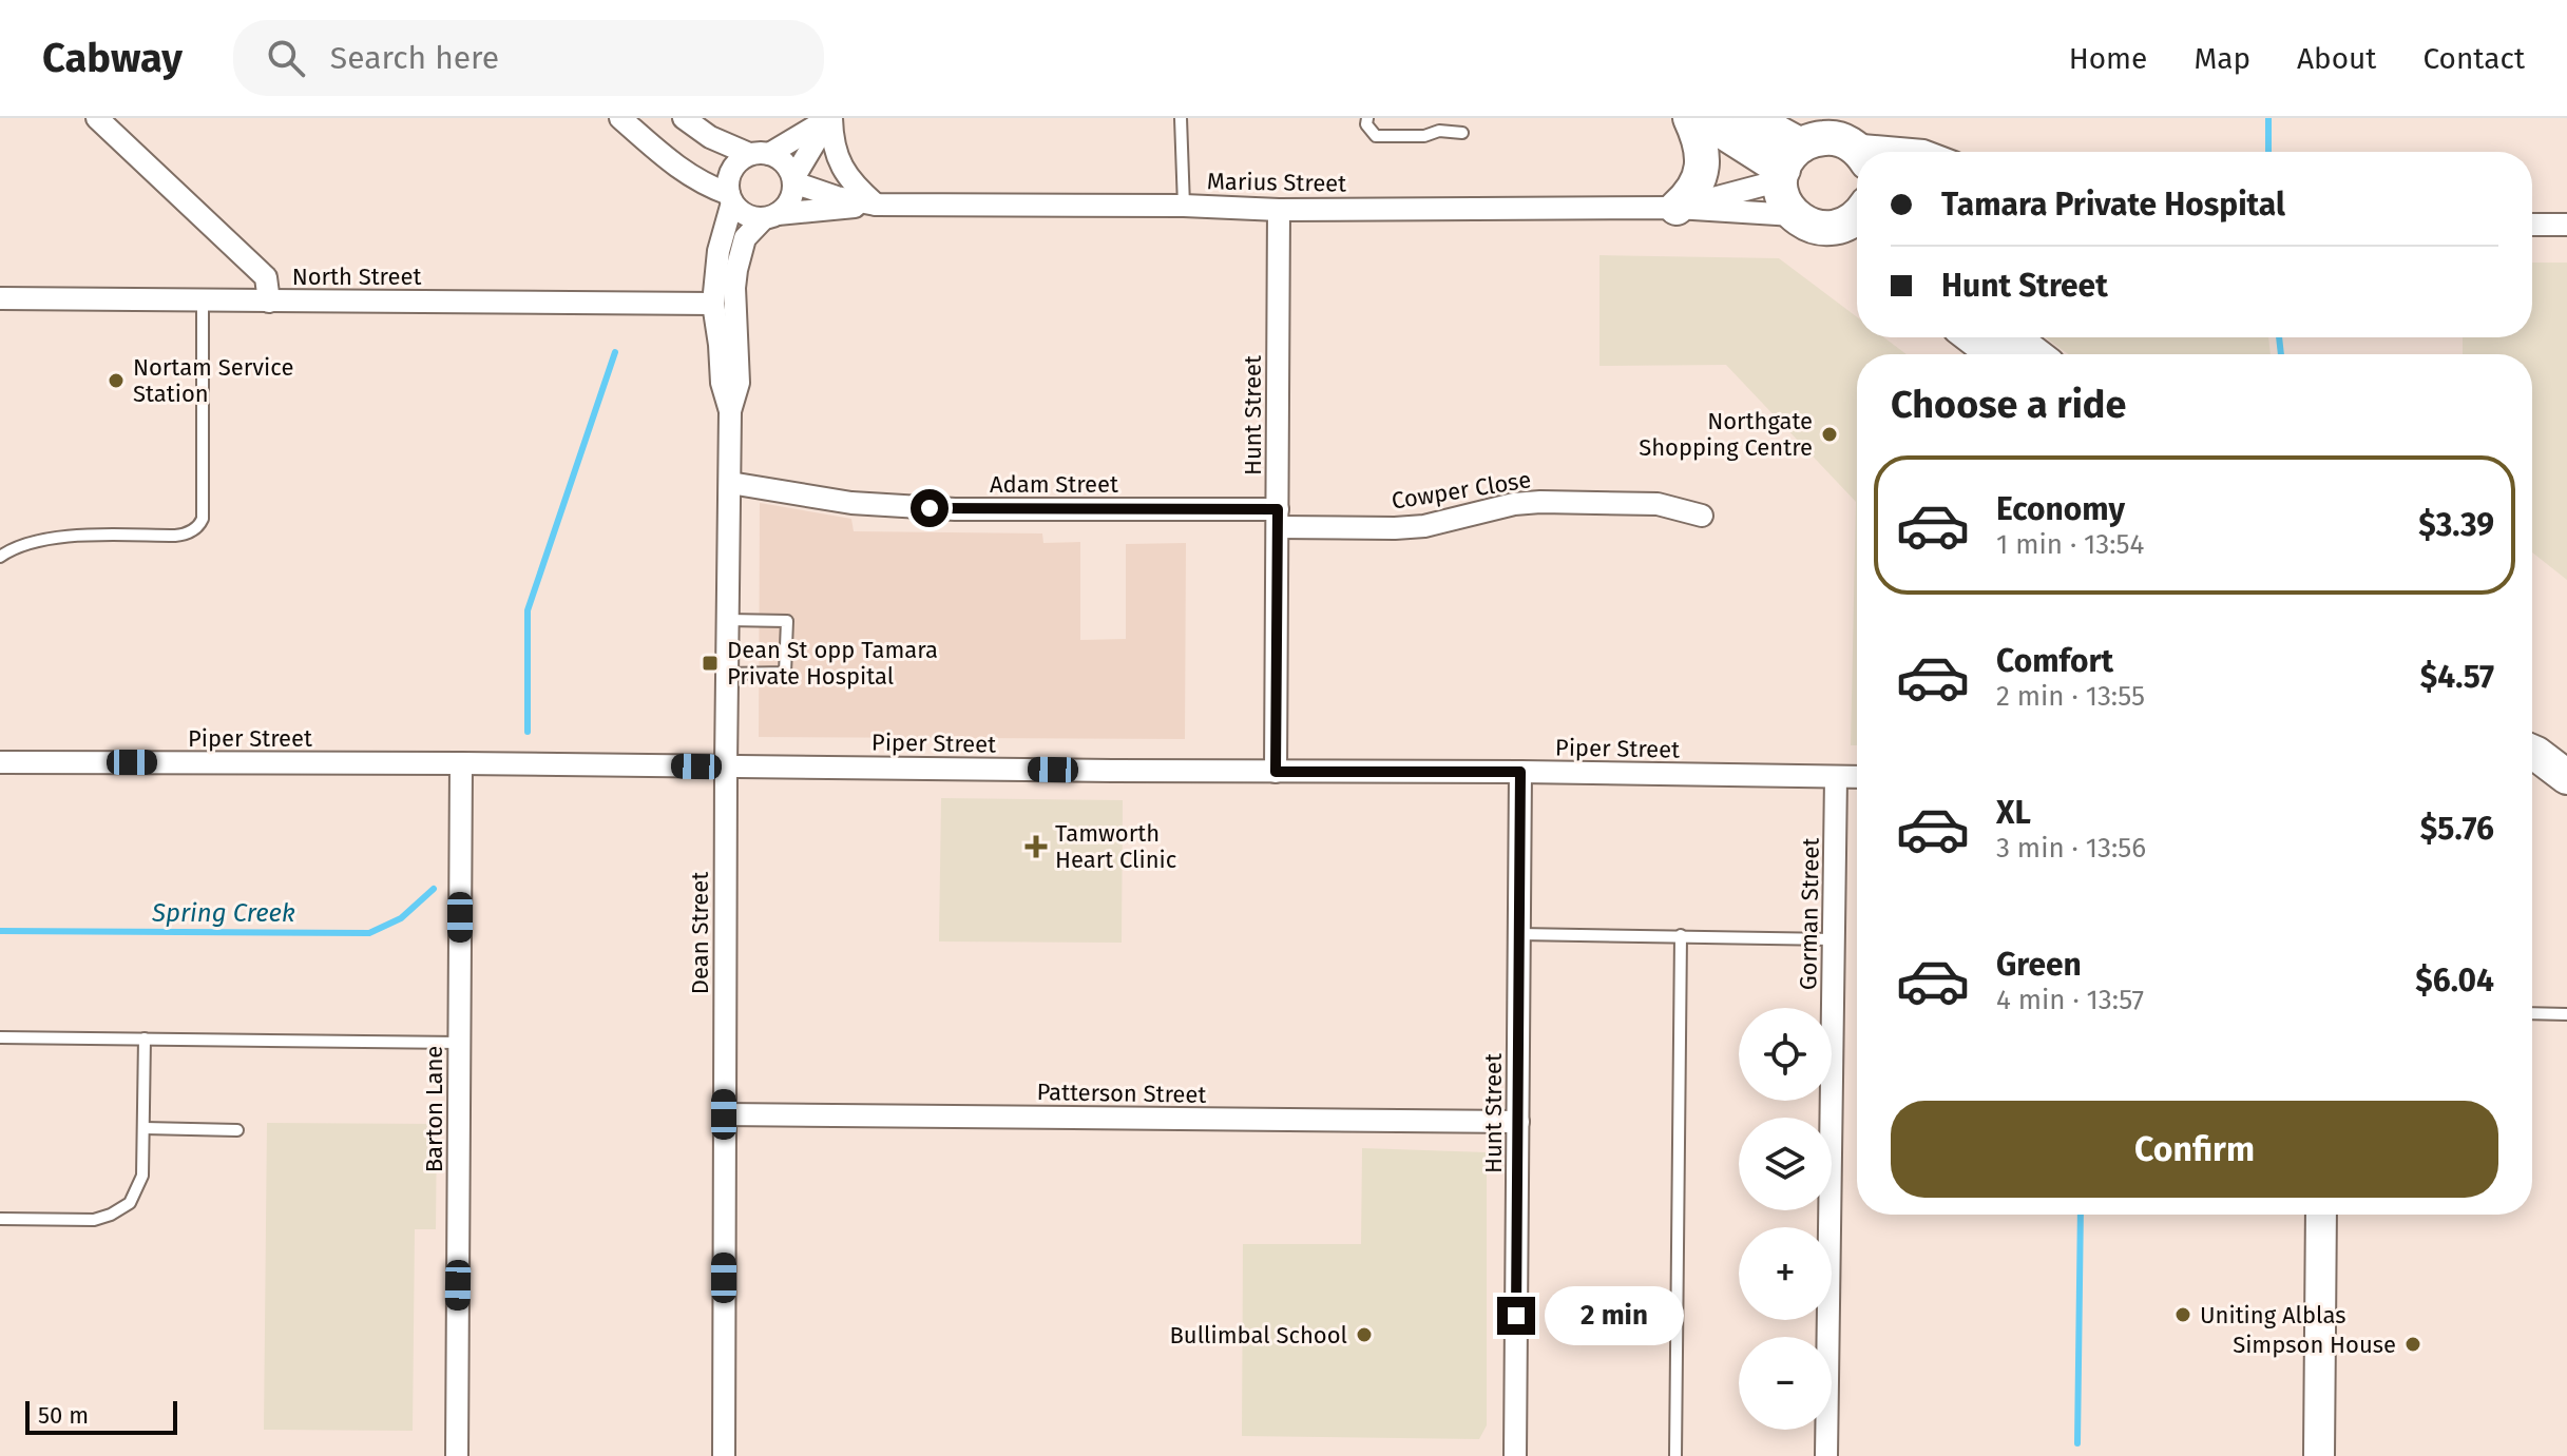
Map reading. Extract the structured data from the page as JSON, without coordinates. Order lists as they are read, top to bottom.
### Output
{
  "streets": {
    "street": [
      "Marius Street",
      "North Street",
      "Hunt Street",
      "Adam Street",
      "Cowper Close",
      "Piper Street",
      "Gorman Street",
      "Dean Street",
      "Patterson Street",
      "Barton Lane"
    ]
  },
  "crossings": [
    ["Marius Street", "Hunt Street"],
    ["Marius Street", "Dean Street"],
    ["North Street", "Dean Street"],
    ["Hunt Street", "Adam Street"],
    ["Hunt Street", "Cowper Close"],
    ["Hunt Street", "Piper Street"],
    ["Hunt Street", "Patterson Street"],
    ["Adam Street", "Cowper Close"],
    ["Adam Street", "Dean Street"],
    ["Piper Street", "Gorman Street"],
    ["Piper Street", "Dean Street"],
    ["Piper Street", "Barton Lane"],
    ["Dean Street", "Patterson Street"]
  ],
  "water": ["Spring Creek"],
  "places": {
    "other": [
      "Nortam Service Station",
      "Northgate Shopping Centre",
      "Uniting Alblas",
      "Bullimbal School",
      "Simpson House"
    ],
    "transit": ["Dean St opp Tamara Private Hospital"],
    "health": ["Tamworth Heart Clinic"]
  },
  "scale_bar": "50 m",
  "page": {
    "header": "Cabway",
    "search": "Search here",
    "nav": [
      "Home",
      "Map",
      "About",
      "Contact"
    ],
    "banner": ["Tamara Private Hospital", "Hunt Street"],
    "heading": "Choose a ride",
    "list": [
      {
        "name": "Economy",
        "note": "1 min · 13:54",
        "value": "$3.39"
      },
      {
        "name": "Comfort",
        "note": "2 min · 13:55",
        "value": "$4.57"
      },
      {
        "name": "XL",
        "note": "3 min · 13:56",
        "value": "$5.76"
      },
      {
        "name": "Green",
        "note": "4 min · 13:57",
        "value": "$6.04"
      }
    ],
    "map_buttons": ["+", "−"],
    "buttons": "Confirm",
    "bubble": "2 min",
    "scale": "50 m"
  }
}
